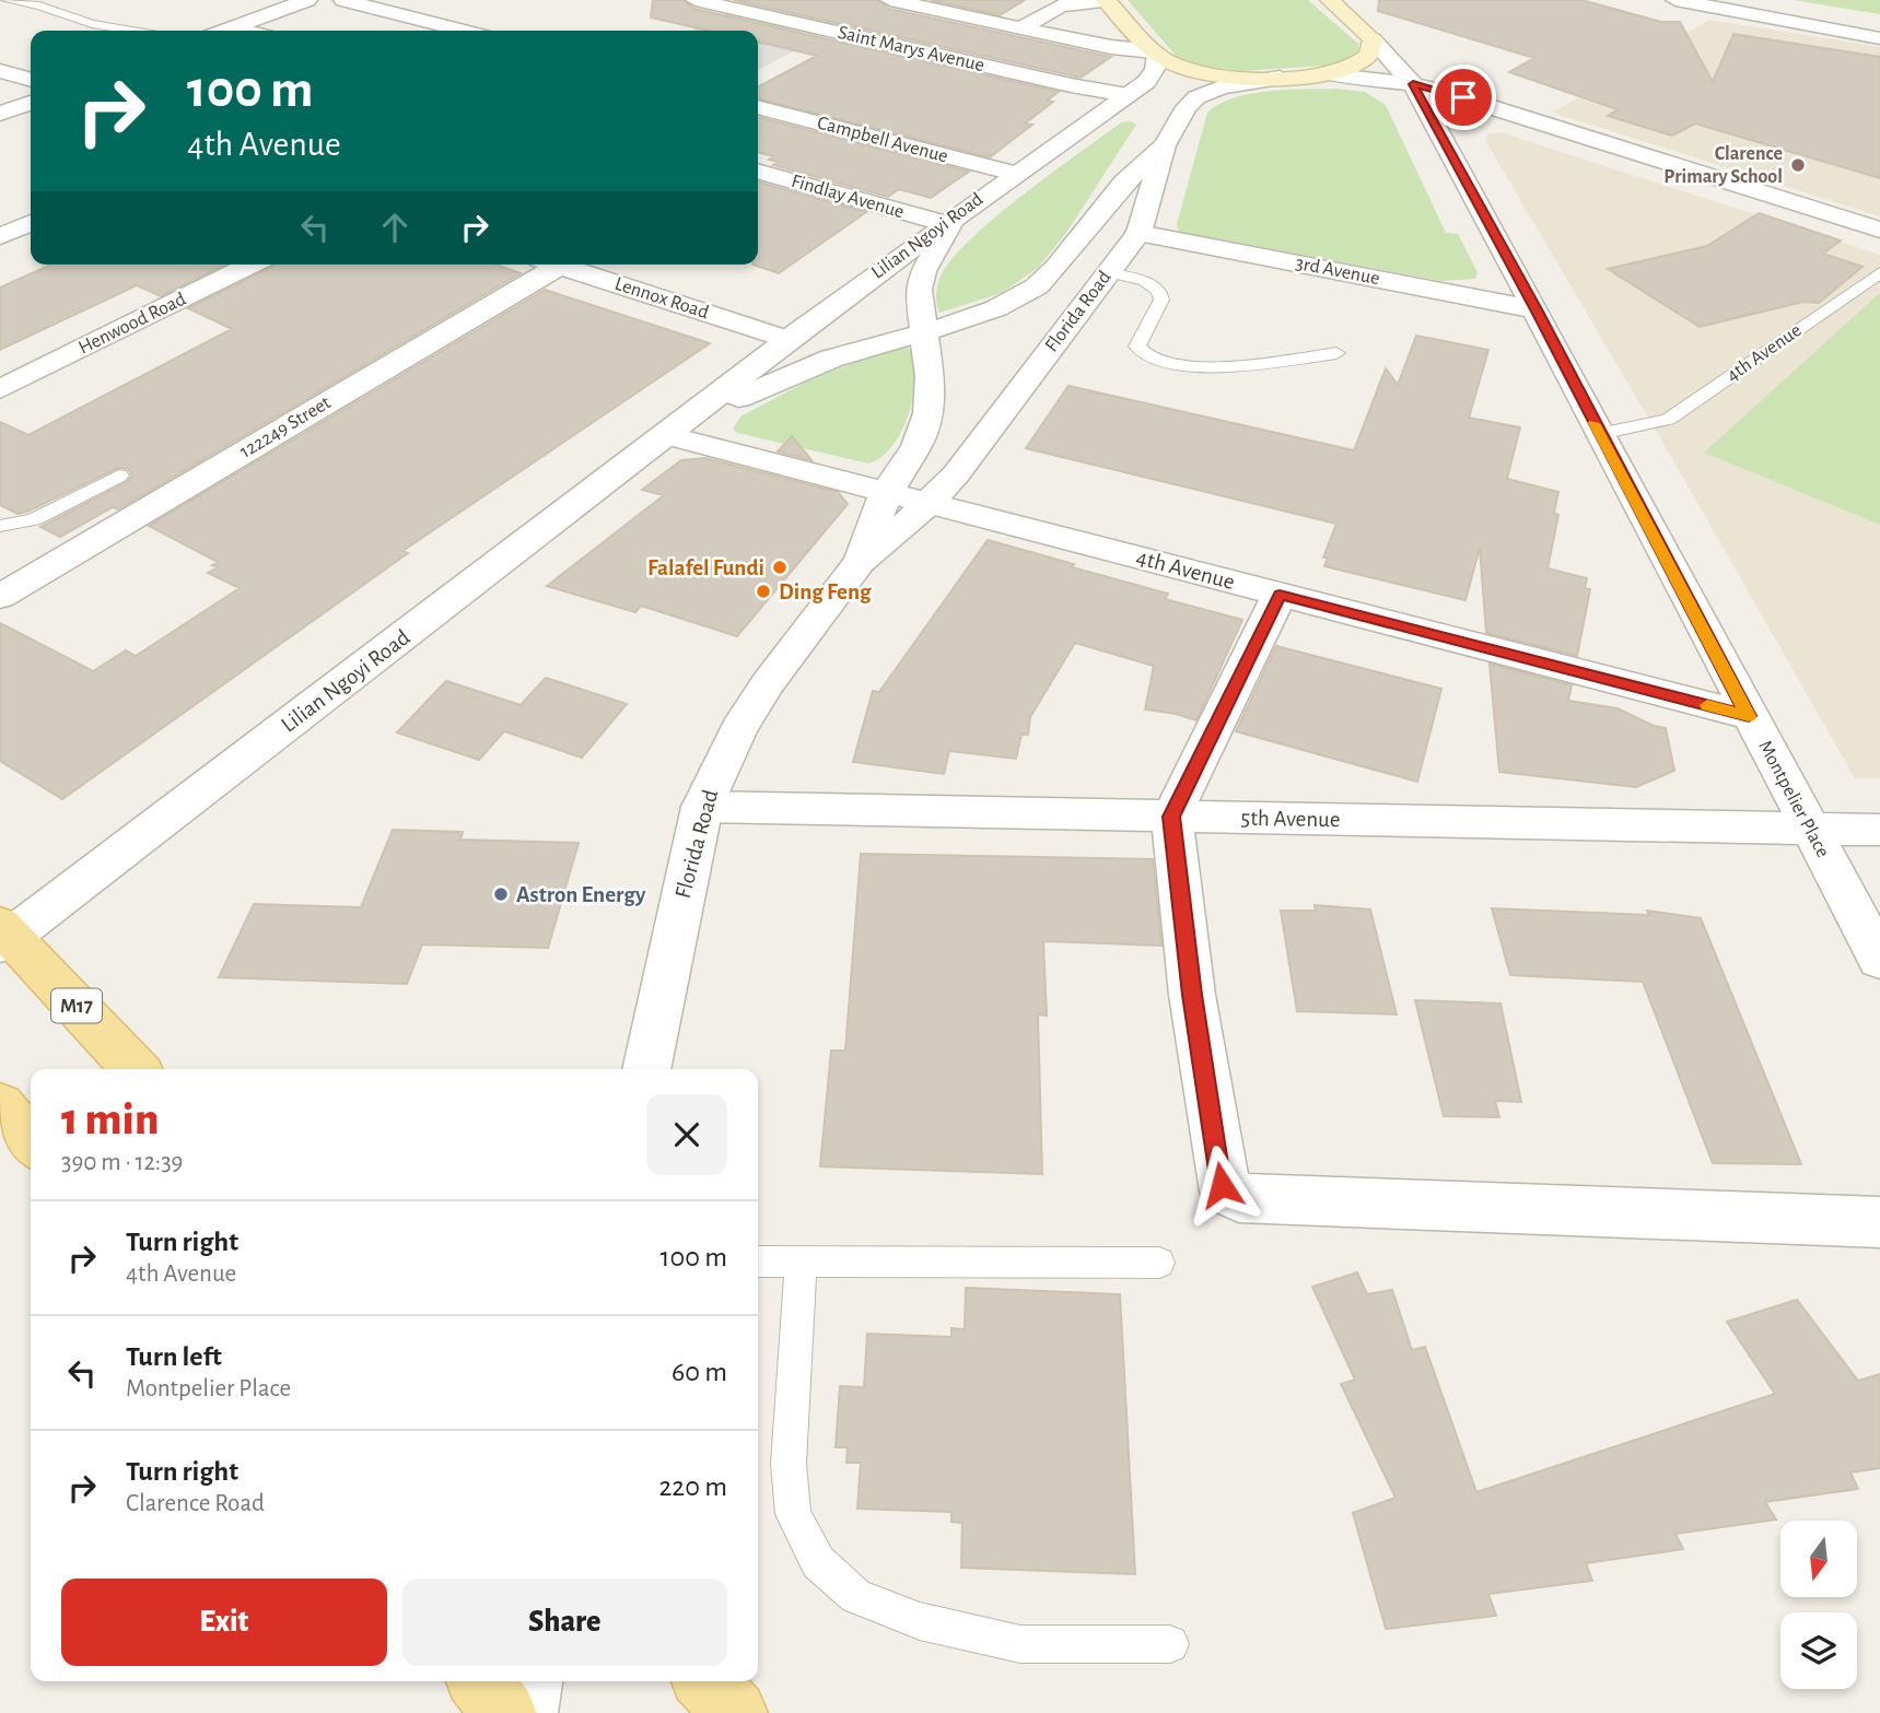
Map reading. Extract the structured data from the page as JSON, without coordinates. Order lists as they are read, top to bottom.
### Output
{
  "streets": {
    "main road": ["M17"],
    "street": [
      "Saint Marys Avenue",
      "Campbell Avenue",
      "Findlay Avenue",
      "Lilian Ngoyi Road",
      "3rd Avenue",
      "Lennox Road",
      "Florida Road",
      "Henwood Road",
      "4th Avenue",
      "122249 Street",
      "Montpelier Place",
      "5th Avenue"
    ]
  },
  "crossings": [
    ["Saint Marys Avenue", "Lilian Ngoyi Road"],
    ["Campbell Avenue", "Lilian Ngoyi Road"],
    ["Findlay Avenue", "Lilian Ngoyi Road"],
    ["Findlay Avenue", "Florida Road"],
    ["Lilian Ngoyi Road", "Lennox Road"],
    ["Lilian Ngoyi Road", "Florida Road"],
    ["Lilian Ngoyi Road", "4th Avenue"],
    ["Lilian Ngoyi Road", "M17"],
    ["3rd Avenue", "Florida Road"],
    ["3rd Avenue", "Montpelier Place"],
    ["Florida Road", "4th Avenue"],
    ["Florida Road", "5th Avenue"],
    ["4th Avenue", "Montpelier Place"],
    ["Montpelier Place", "5th Avenue"]
  ],
  "places": [
    "Clarence Primary School",
    "Falafel Fundi",
    "Ding Feng",
    "Astron Energy"
  ],
  "north": "bottom",
  "page": {
    "turn": ["100 m", "4th Avenue"],
    "heading": ["1 min", "390 m · 12:39"],
    "list": [
      {
        "name": "Turn right",
        "note": "4th Avenue",
        "value": "100 m"
      },
      {
        "name": "Turn left",
        "note": "Montpelier Place",
        "value": "60 m"
      },
      {
        "name": "Turn right",
        "note": "Clarence Road",
        "value": "220 m"
      }
    ],
    "buttons": ["Exit", "Share"]
  }
}
